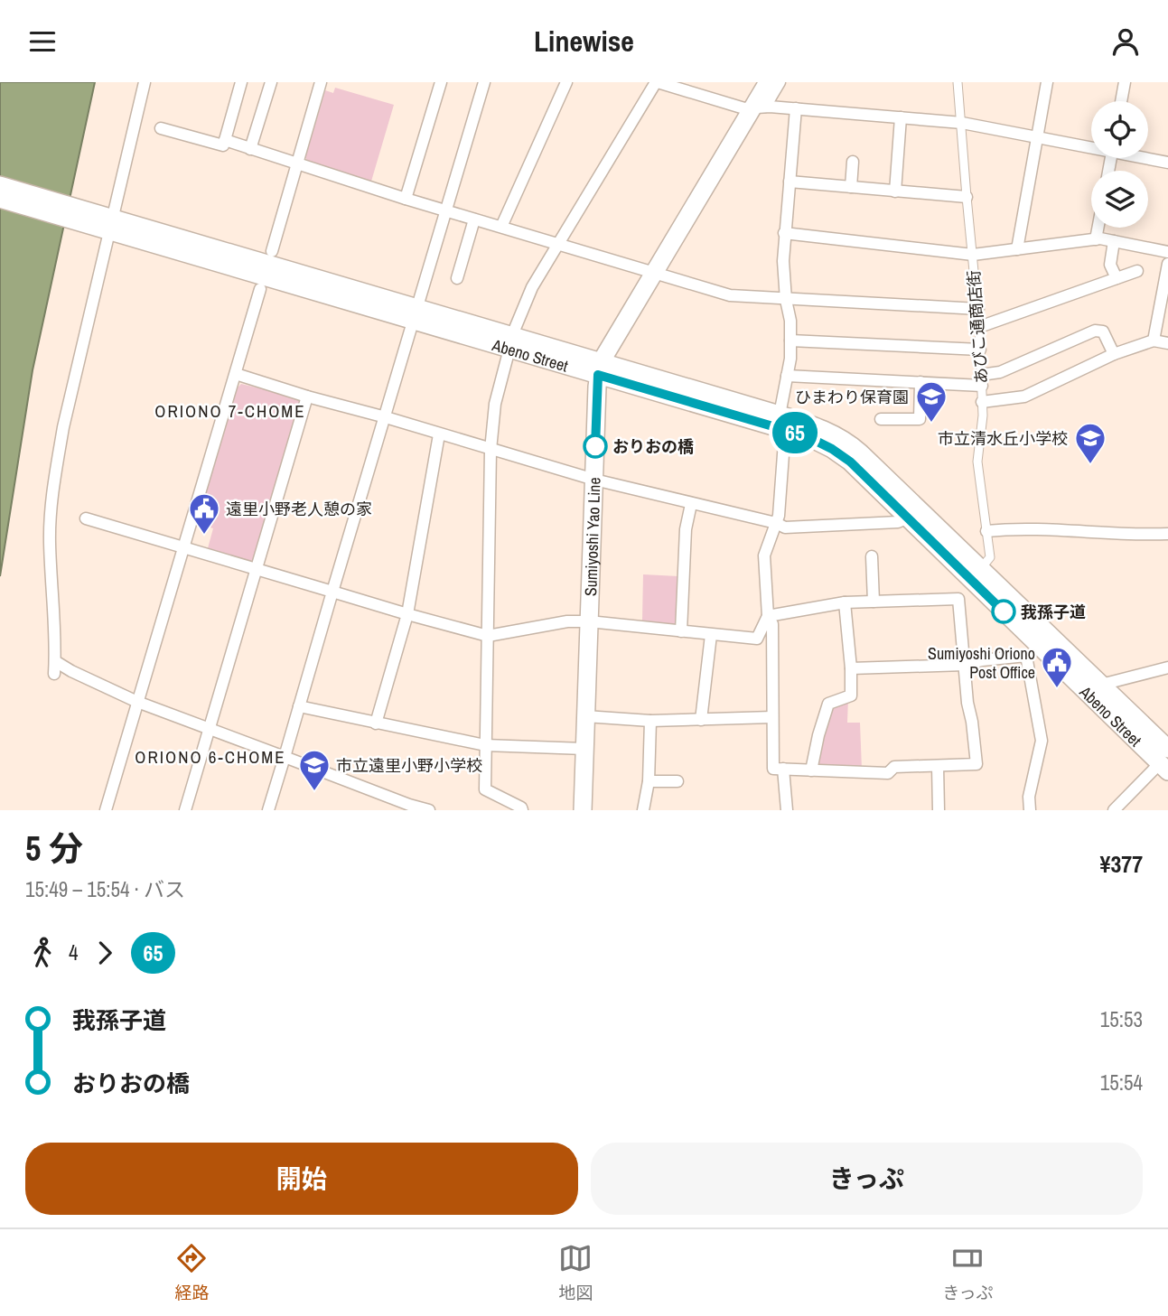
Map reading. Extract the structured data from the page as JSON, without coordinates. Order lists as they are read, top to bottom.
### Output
{
  "streets": {
    "main road": ["Abeno Street", "Sumiyoshi Yao Line"],
    "street": ["あびこ通商店街"]
  },
  "crossings": [
    ["あびこ通商店街", "Abeno Street"],
    ["Abeno Street", "Sumiyoshi Yao Line"]
  ],
  "districts": ["ORIONO 7-CHOME", "ORIONO 6-CHOME"],
  "places": {
    "school or university": ["ひまわり保育園", "市立清水丘小学校", "市立遠里小野小学校"],
    "other": ["おりおの橋", "我孫子道"],
    "public building": ["遠里小野老人憩の家", "Sumiyoshi Oriono Post Office"]
  },
  "lines": ["bus line 65"],
  "page": {
    "header": "Linewise",
    "on_map": "65",
    "heading": ["5 分", "15:49 – 15:54 · バス", "¥377"],
    "legs": ["4", "65"],
    "list": [
      {
        "name": "我孫子道",
        "value": "15:53"
      },
      {
        "name": "おりおの橋",
        "value": "15:54"
      }
    ],
    "buttons": ["開始", "きっぷ"],
    "tabs": ["経路", "地図", "きっぷ"]
  }
}
